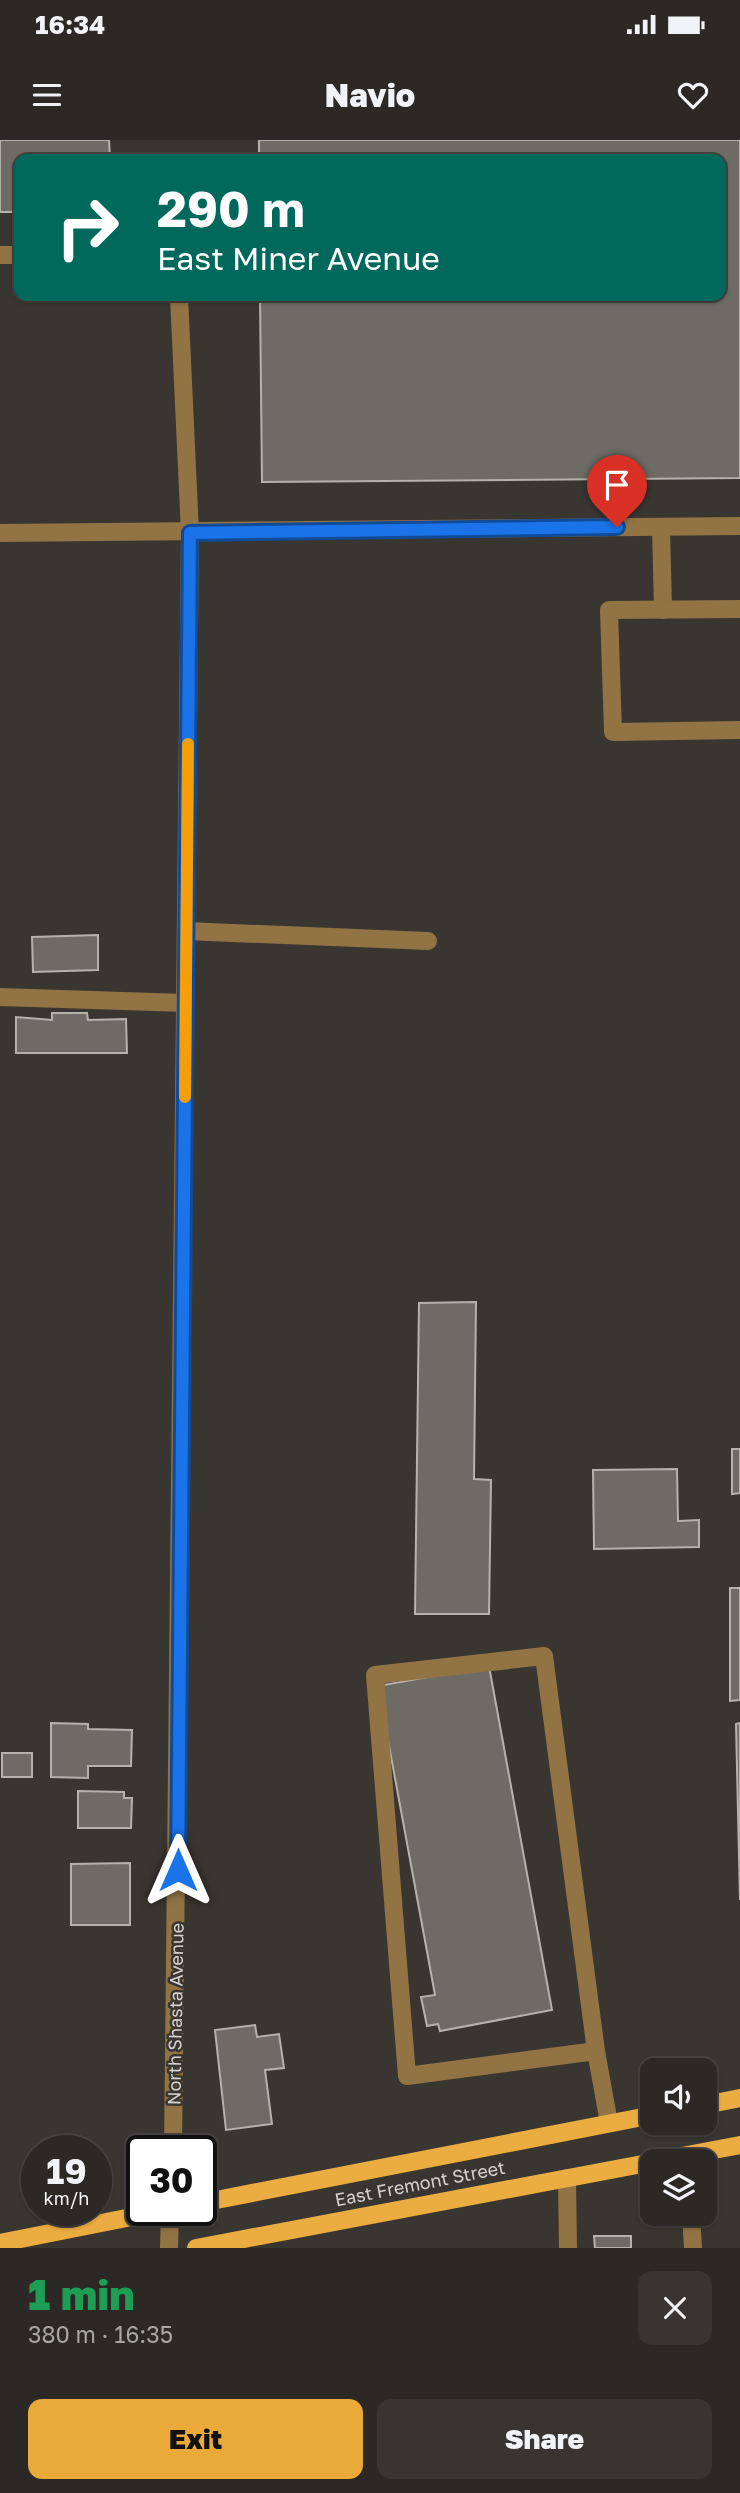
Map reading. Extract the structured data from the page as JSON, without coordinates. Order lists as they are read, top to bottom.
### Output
{
  "streets": {
    "main road": ["East Fremont Street"],
    "street": ["North Shasta Avenue"]
  },
  "page": {
    "status": "16:34",
    "header": "Navio",
    "turn": ["290 m", "East Miner Avenue"],
    "speed": "19 km/h",
    "limit": "30",
    "heading": ["1 min", "380 m · 16:35"],
    "buttons": ["Exit", "Share"]
  }
}
